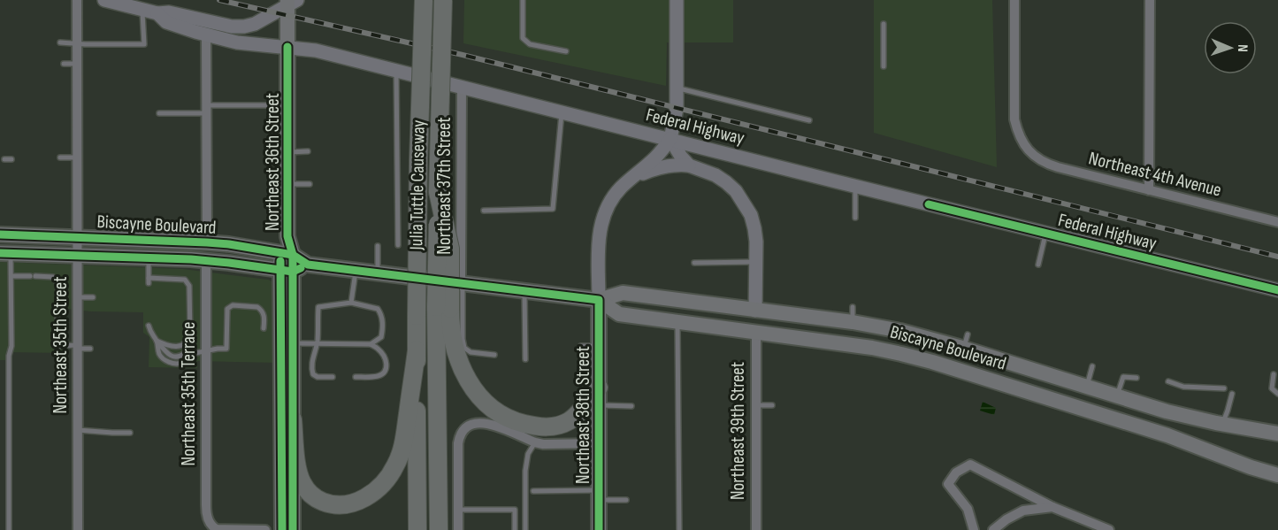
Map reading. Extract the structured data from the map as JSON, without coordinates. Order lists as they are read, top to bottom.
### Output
{
  "streets": {
    "highway": ["Julia Tuttle Causeway"],
    "main road": ["Northeast 36th Street", "Biscayne Boulevard", "Northeast 38th Street"],
    "street": [
      "Federal Highway",
      "Northeast 4th Avenue",
      "Northeast 37th Street",
      "Northeast 35th Street",
      "Northeast 35th Terrace",
      "Northeast 39th Street"
    ]
  },
  "crossings": [
    ["Federal Highway", "Northeast 36th Street"],
    ["Federal Highway", "Northeast 37th Street"],
    ["Federal Highway", "Northeast 38th Street"],
    ["Northeast 36th Street", "Biscayne Boulevard"],
    ["Northeast 37th Street", "Biscayne Boulevard"],
    ["Biscayne Boulevard", "Northeast 35th Street"],
    ["Biscayne Boulevard", "Northeast 35th Terrace"],
    ["Biscayne Boulevard", "Northeast 38th Street"],
    ["Biscayne Boulevard", "Northeast 39th Street"]
  ],
  "north": "right"
}
